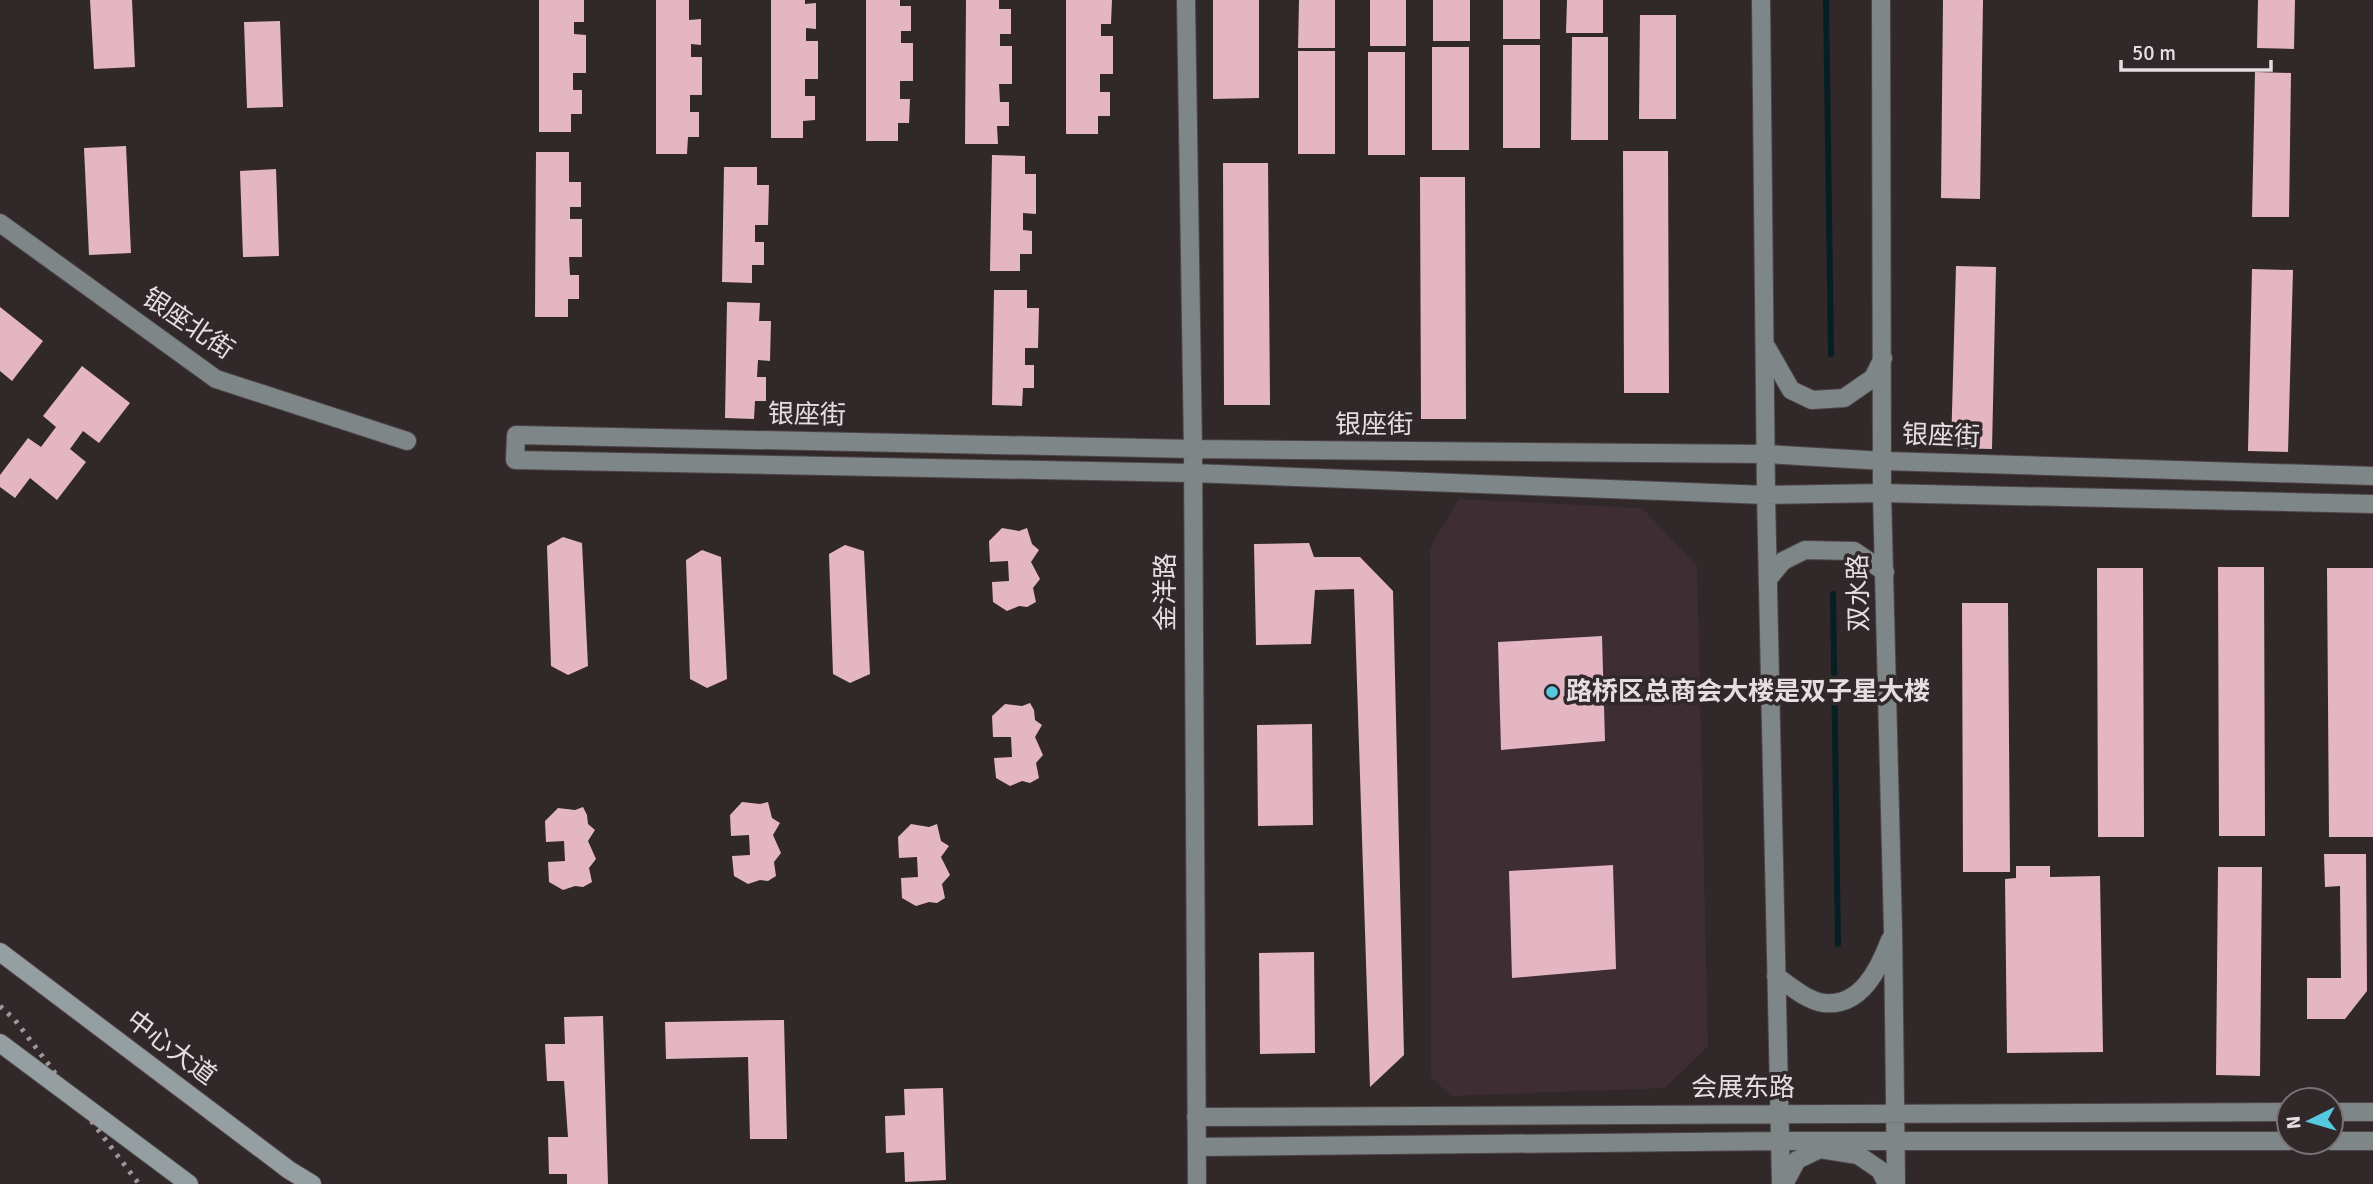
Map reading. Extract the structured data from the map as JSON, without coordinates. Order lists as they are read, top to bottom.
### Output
{
  "streets": {
    "main road": [
      "银座北街",
      "银座街",
      "金洋路",
      "双水路",
      "中心大道",
      "会展东路"
    ]
  },
  "crossings": [
    ["银座街", "金洋路"],
    ["银座街", "双水路"],
    ["金洋路", "会展东路"],
    ["双水路", "会展东路"]
  ],
  "places": ["路桥区总商会大楼是双子星大楼"],
  "scale_bar": "50 m",
  "north": "left"
}
